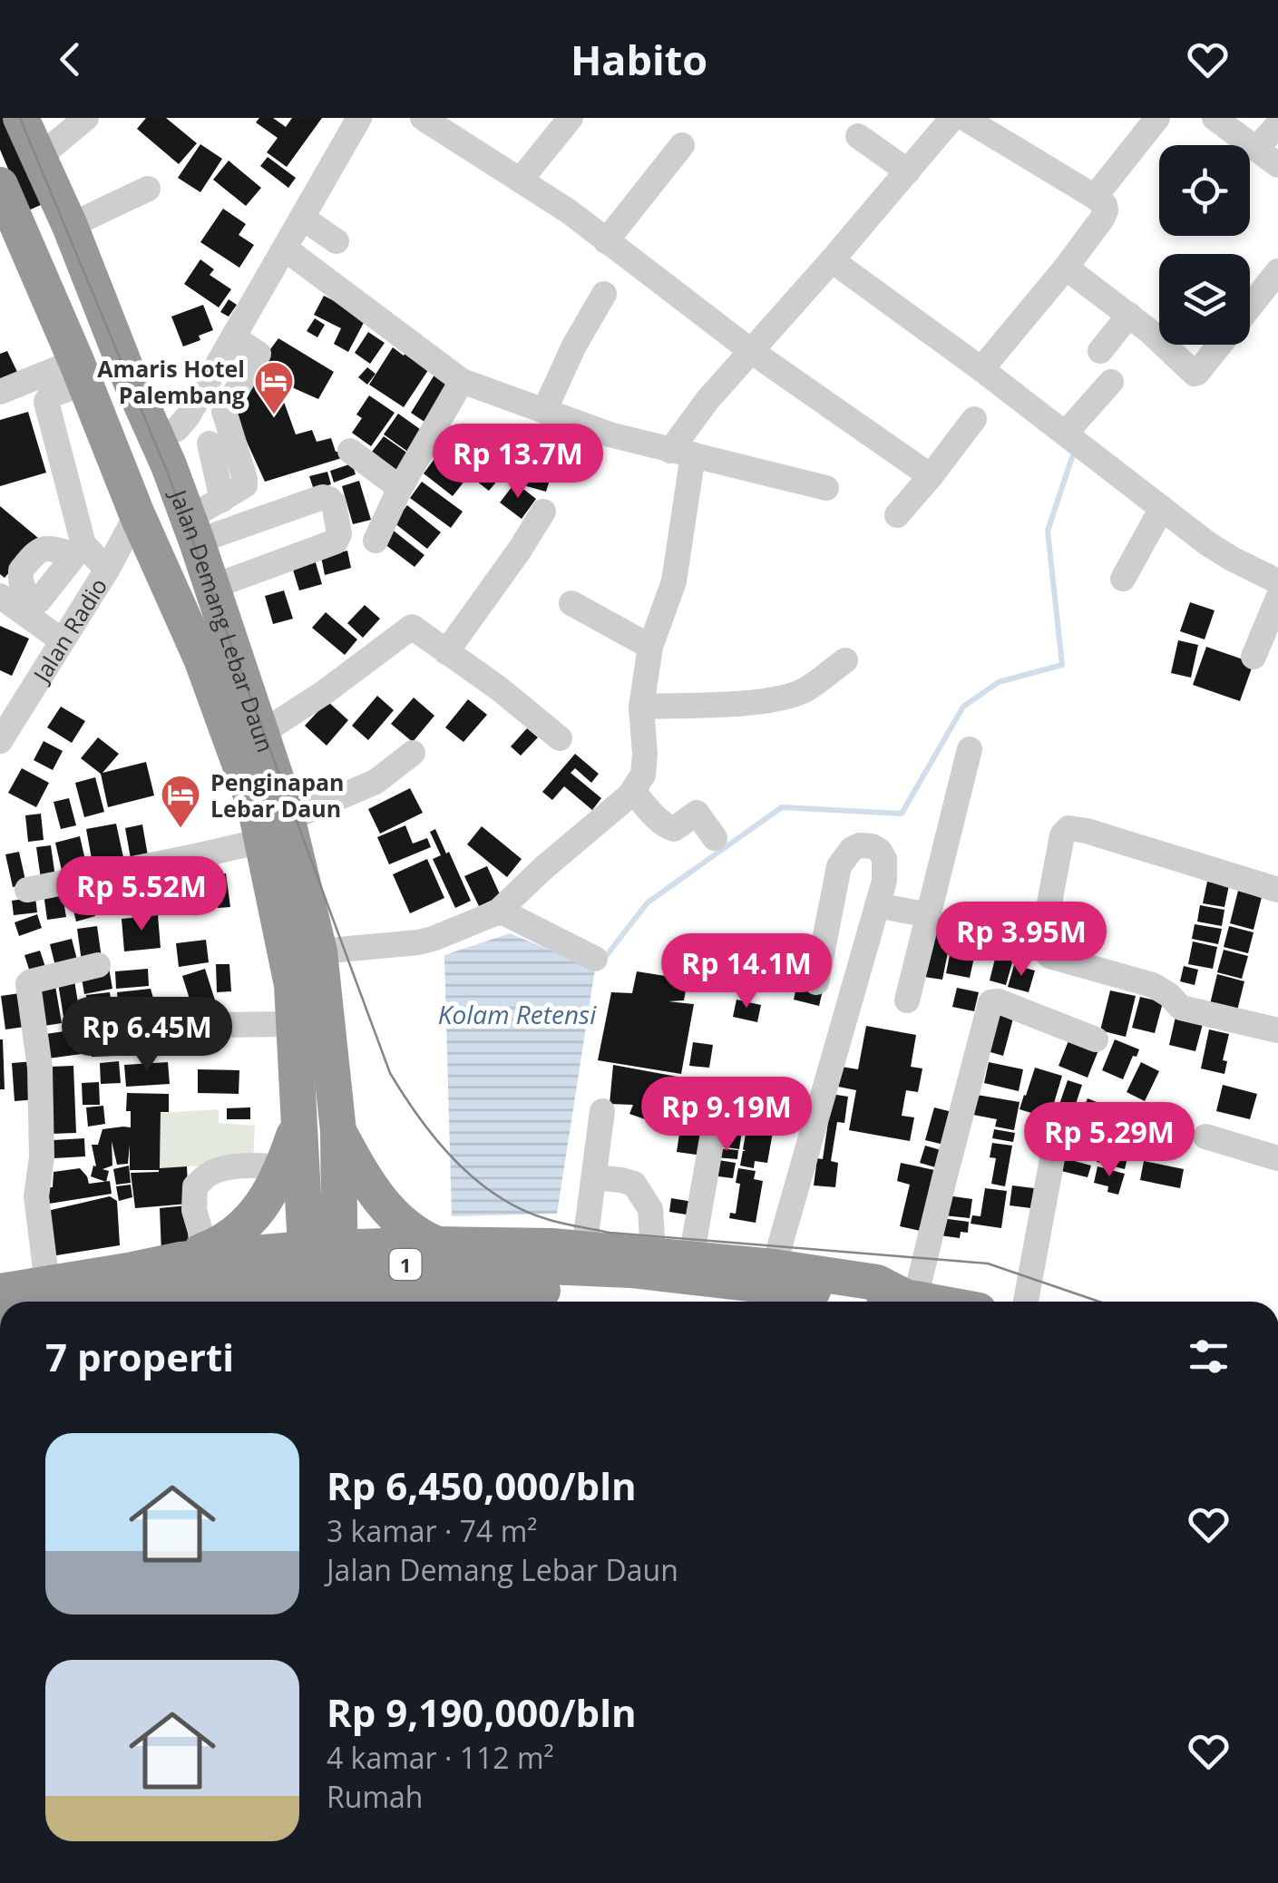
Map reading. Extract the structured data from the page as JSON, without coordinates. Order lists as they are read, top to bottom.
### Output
{
  "streets": {
    "highway": ["Jalan Demang Lebar Daun", "1"],
    "street": ["Jalan Radio"]
  },
  "crossings": [
    ["Jalan Demang Lebar Daun", "Jalan Radio"]
  ],
  "water": ["Kolam Retensi"],
  "places": {
    "hotel": ["Amaris Hotel Palembang", "Penginapan Lebar Daun"]
  },
  "page": {
    "header": "Habito",
    "price": [
      "Rp 13.7M",
      "Rp 5.52M",
      "Rp 3.95M",
      "Rp 14.1M",
      "Rp 6.45M",
      "Rp 9.19M",
      "Rp 5.29M"
    ],
    "heading": "7 properti",
    "list": [
      {
        "name": "Rp 6,450,000/bln",
        "note": "3 kamar · 74 m² · Jalan Demang Lebar Daun"
      },
      {
        "name": "Rp 9,190,000/bln",
        "note": "4 kamar · 112 m² · Rumah"
      }
    ]
  }
}
